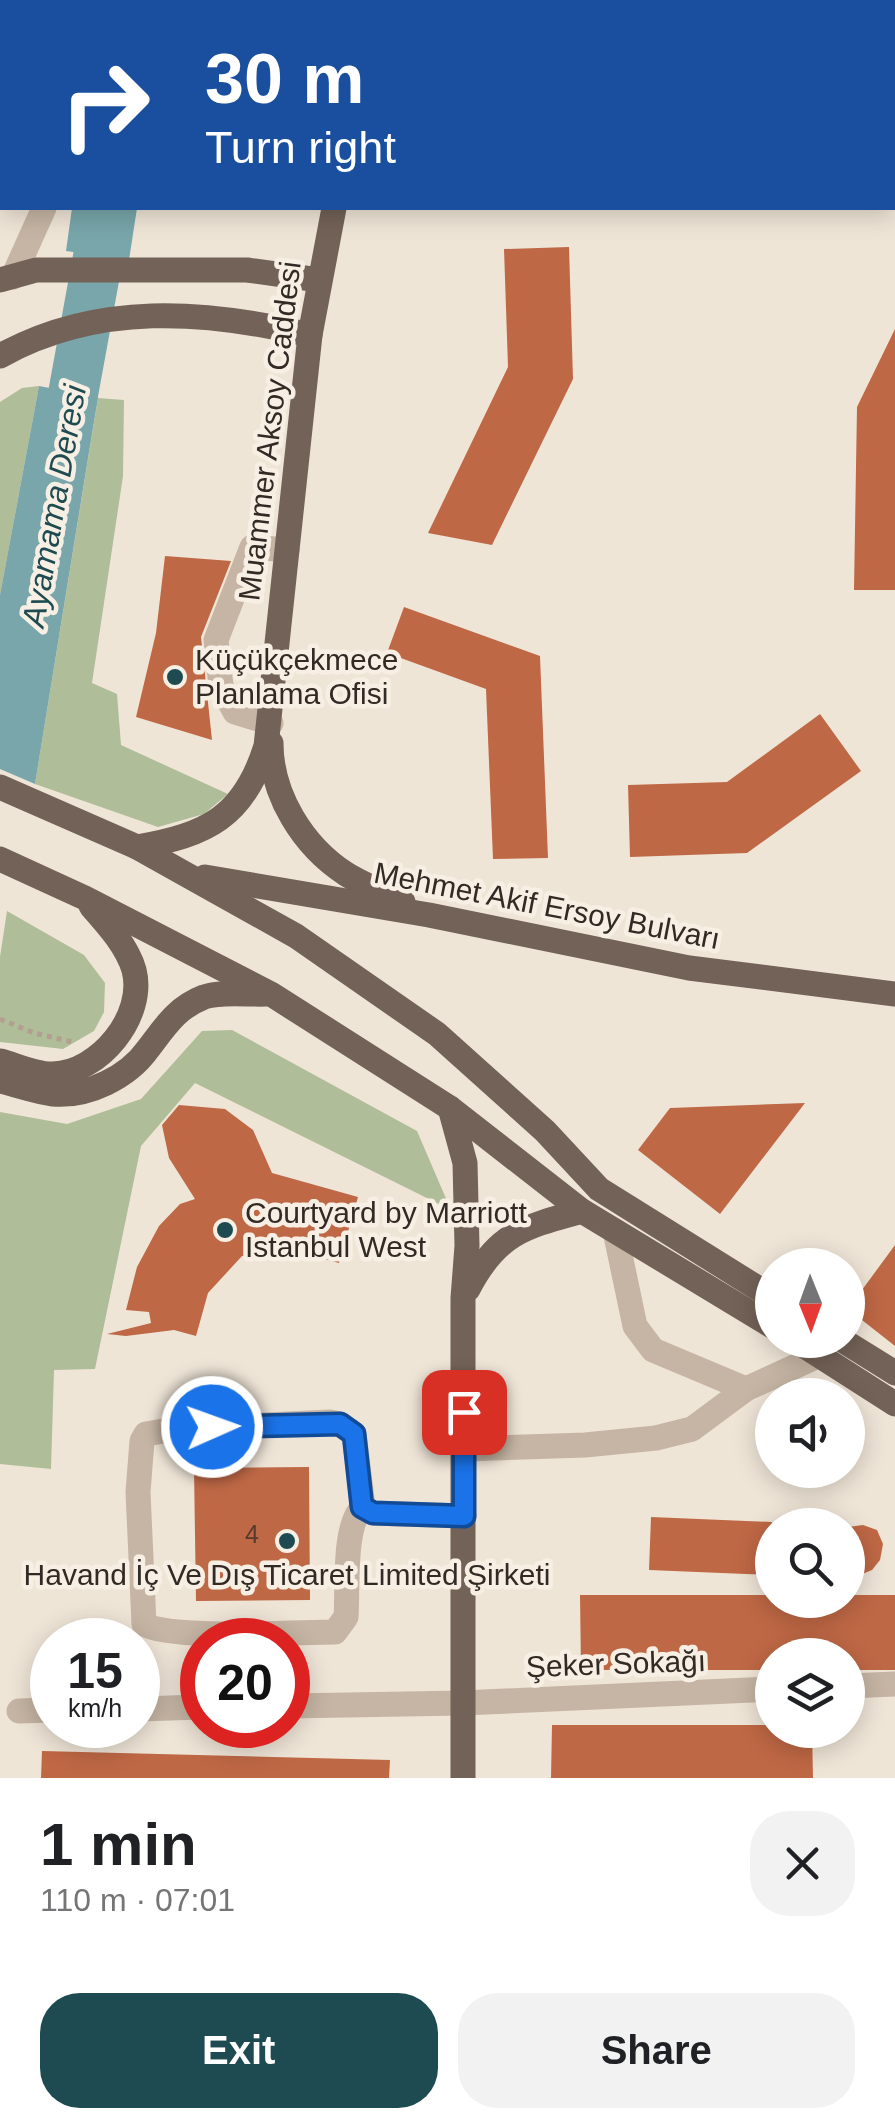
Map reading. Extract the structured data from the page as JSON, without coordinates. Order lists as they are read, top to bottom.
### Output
{
  "streets": {
    "main road": ["Muammer Aksoy Caddesi", "Mehmet Akif Ersoy Bulvarı"],
    "street": ["Şeker Sokağı"]
  },
  "water": ["Ayamama Deresi"],
  "places": ["Küçükçekmece Planlama Ofisi", "Courtyard by Marriott Istanbul West", "Havand İç Ve Dış Ticaret Limited Şirketi"],
  "house_numbers": ["4"],
  "north": "bottom",
  "page": {
    "turn": ["30 m", "Turn right"],
    "speed": "15 km/h",
    "limit": "20",
    "heading": ["1 min", "110 m · 07:01"],
    "buttons": ["Exit", "Share"]
  }
}
